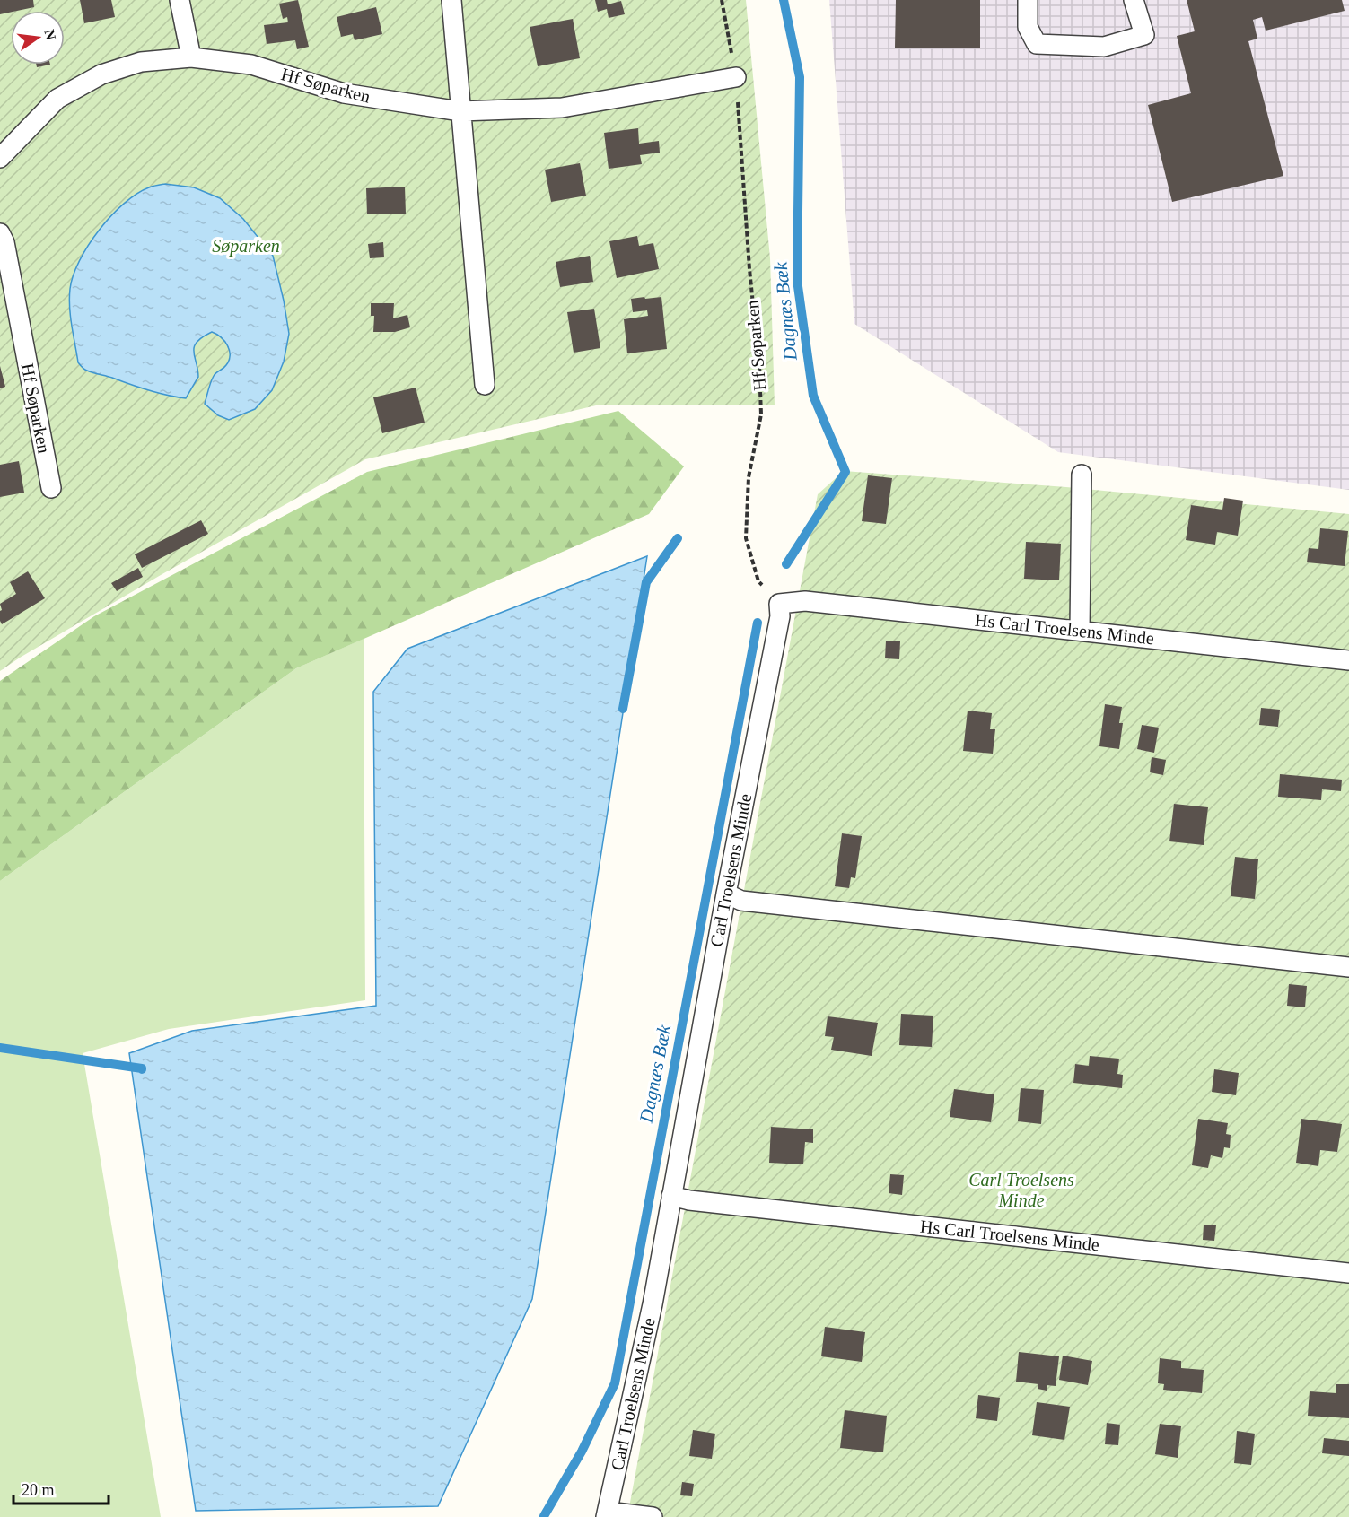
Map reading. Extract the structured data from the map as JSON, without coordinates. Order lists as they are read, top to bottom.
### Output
{
  "streets": {
    "lane": ["Hf Søparken", "Hs Carl Troelsens Minde", "Carl Troelsens Minde"]
  },
  "crossings": [
    ["Hf Søparken", "Hs Carl Troelsens Minde"],
    ["Hf Søparken", "Carl Troelsens Minde"],
    ["Hs Carl Troelsens Minde", "Carl Troelsens Minde"]
  ],
  "water": ["Dagnæs Bæk"],
  "parks": ["Søparken", "Carl Troelsens Minde"],
  "scale_bar": "20 m",
  "north": "right"
}
